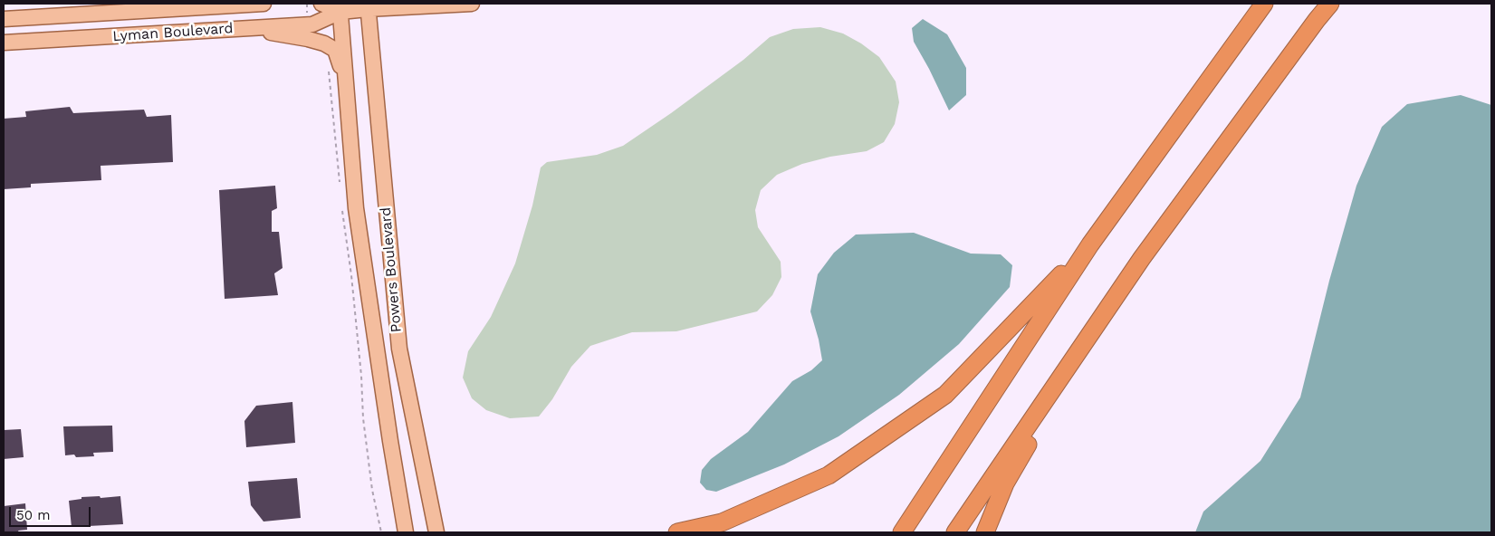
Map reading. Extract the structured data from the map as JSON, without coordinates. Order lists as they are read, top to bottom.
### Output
{
  "streets": {
    "main road": ["Lyman Boulevard", "Powers Boulevard"]
  },
  "crossings": [
    ["Lyman Boulevard", "Powers Boulevard"]
  ],
  "scale_bar": "50 m"
}
